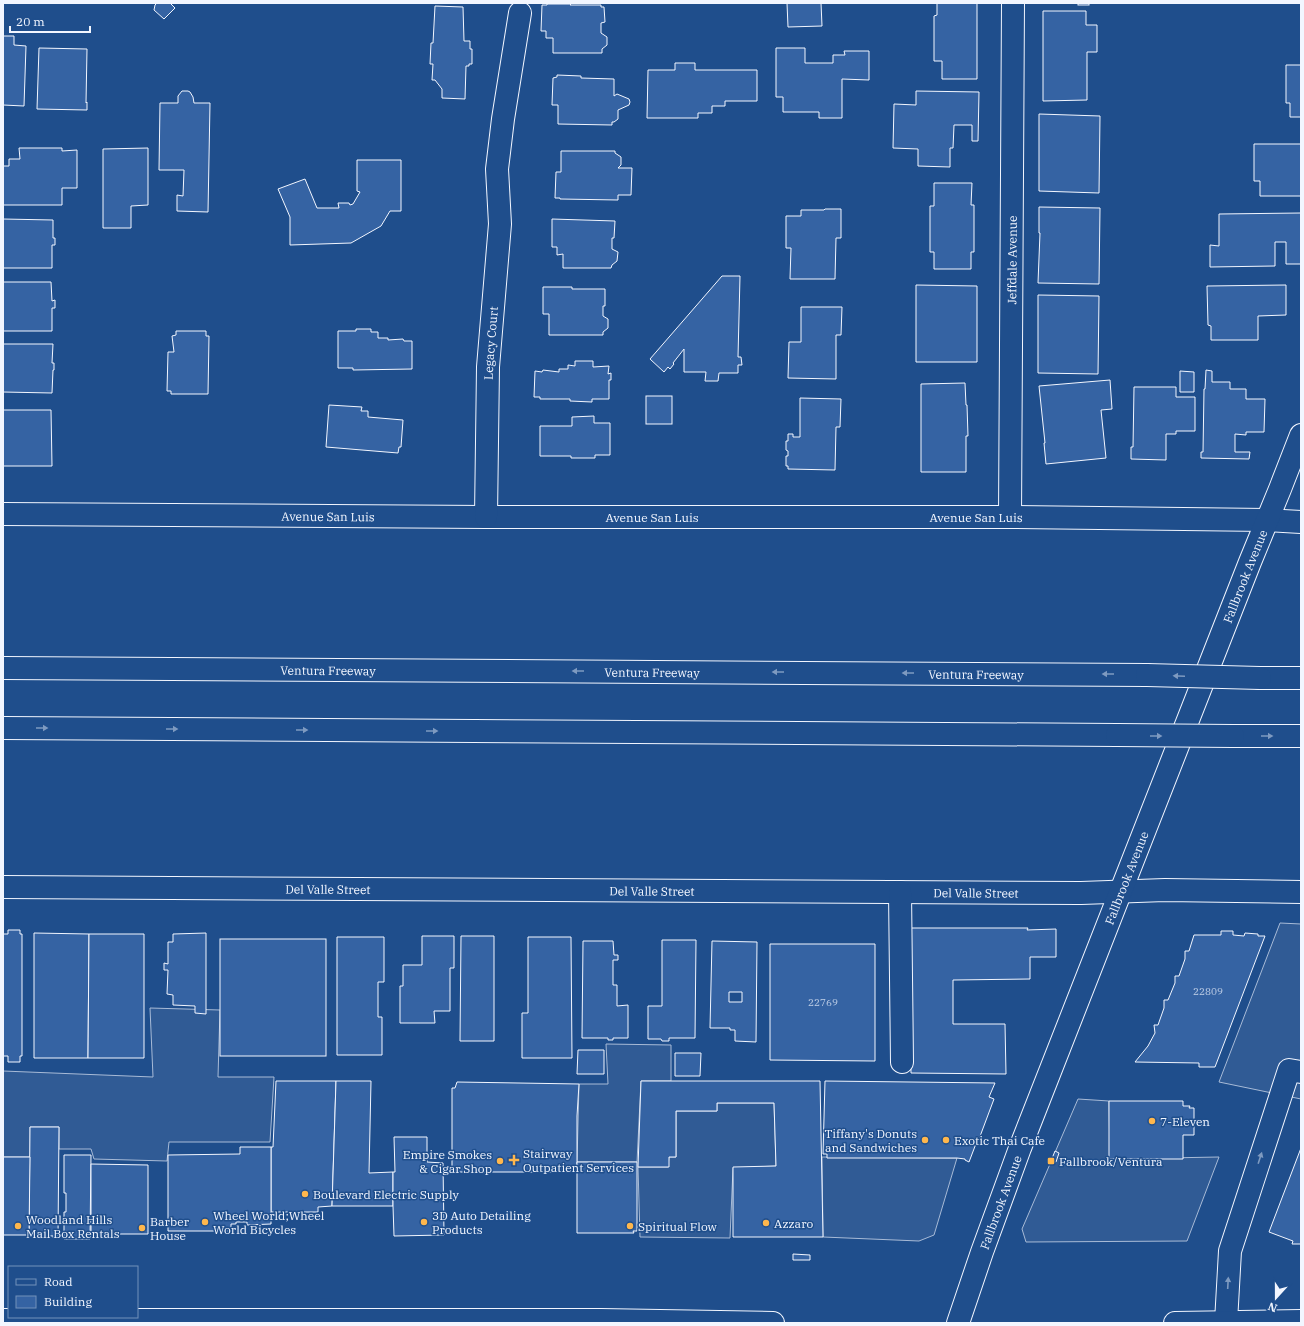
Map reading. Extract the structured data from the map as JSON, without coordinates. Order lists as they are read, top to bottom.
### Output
{
  "streets": {
    "main road": [
      "Jeffdale Avenue",
      "Legacy Court",
      "Avenue San Luis",
      "Fallbrook Avenue",
      "Ventura Freeway",
      "Del Valle Street"
    ]
  },
  "crossings": [
    ["Jeffdale Avenue", "Avenue San Luis"],
    ["Legacy Court", "Avenue San Luis"],
    ["Avenue San Luis", "Fallbrook Avenue"],
    ["Fallbrook Avenue", "Del Valle Street"]
  ],
  "places": {
    "other": [
      "7-Eleven",
      "Tiffany's Donuts and Sandwiches",
      "Exotic Thai Cafe",
      "Empire Smokes & Cigar Shop",
      "Boulevard Electric Supply",
      "Wheel World;Wheel World Bicycles",
      "3D Auto Detailing Products",
      "Azzaro",
      "Woodland Hills Mail Box Rentals",
      "Spiritual Flow",
      "Barber House"
    ],
    "health": ["Stairway Outpatient Services"],
    "transit": ["Fallbrook/Ventura"]
  },
  "house_numbers": ["22809", "22769"],
  "legend": ["Road", "Building"],
  "scale_bar": "20 m",
  "north": "bottom"
}
